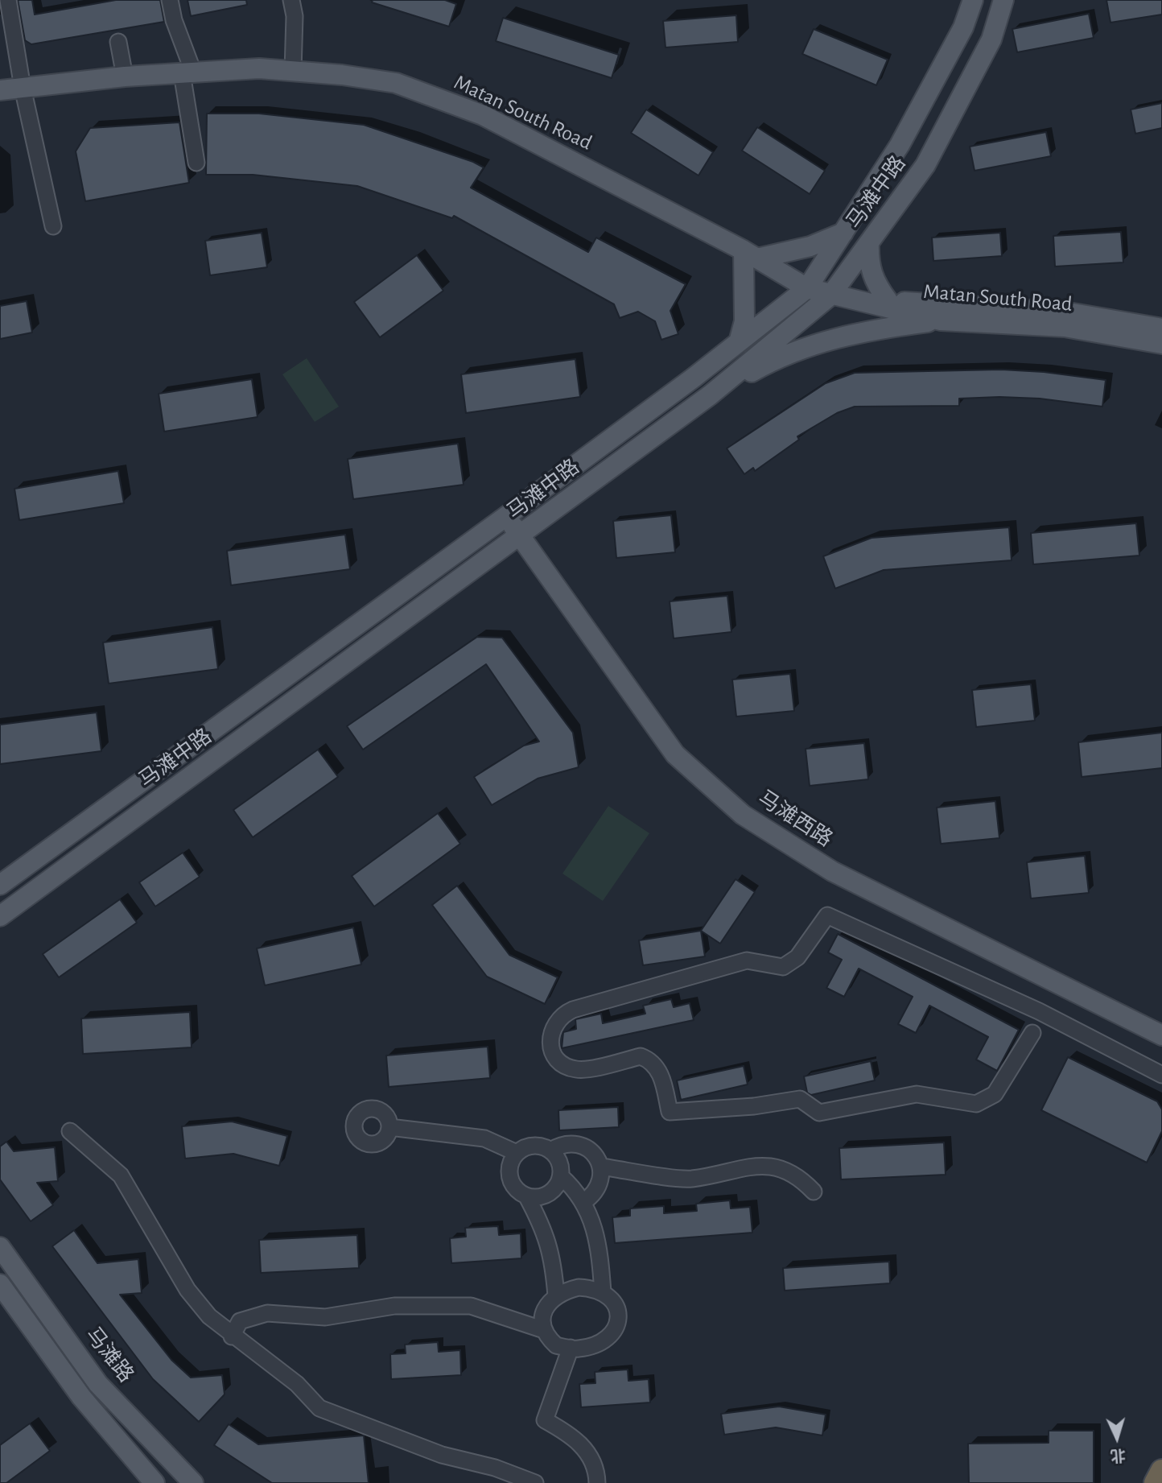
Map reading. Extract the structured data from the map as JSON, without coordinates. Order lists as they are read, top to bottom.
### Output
{
  "streets": {
    "main road": [
      "Matan South Road",
      "马滩中路",
      "马滩西路",
      "马滩路"
    ]
  },
  "crossings": [
    ["Matan South Road", "马滩中路"],
    ["马滩中路", "马滩西路"]
  ],
  "north": "bottom"
}
